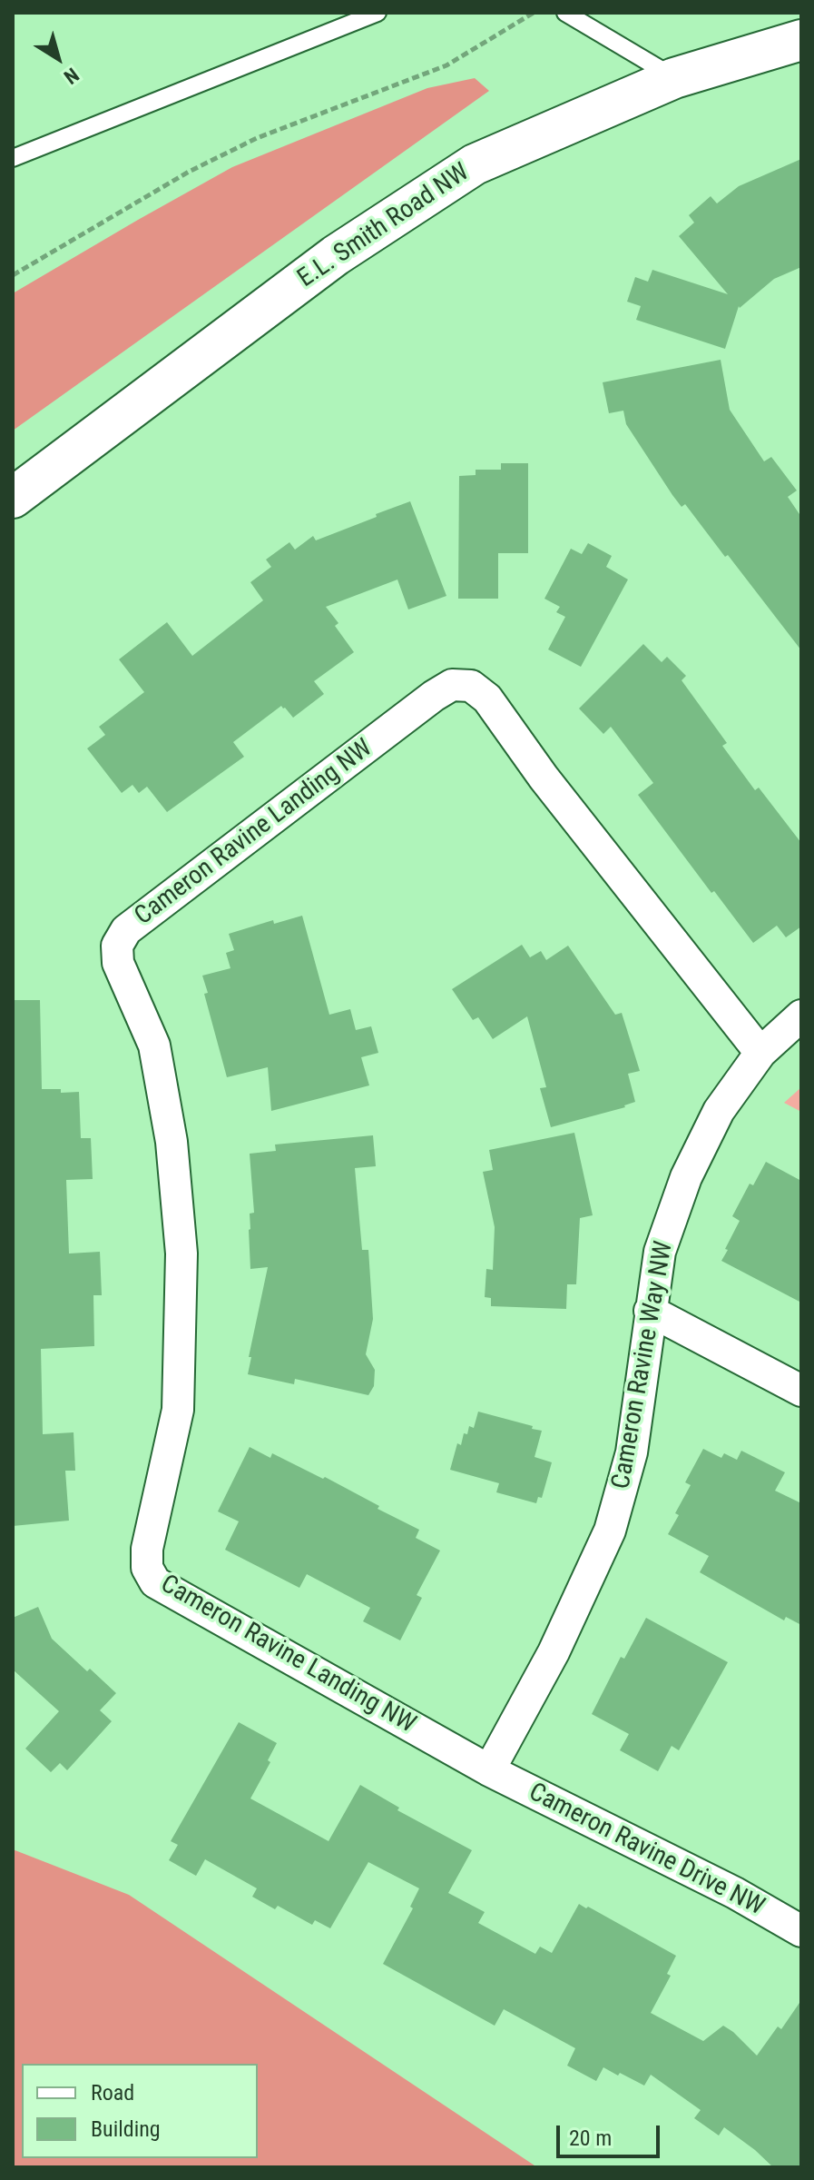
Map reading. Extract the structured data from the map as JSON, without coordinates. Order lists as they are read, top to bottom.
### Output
{
  "streets": {
    "street": [
      "E.L. Smith Road NW",
      "Cameron Ravine Landing NW",
      "Cameron Ravine Way NW",
      "Cameron Ravine Drive NW"
    ]
  },
  "crossings": [
    ["Cameron Ravine Landing NW", "Cameron Ravine Way NW"],
    ["Cameron Ravine Landing NW", "Cameron Ravine Drive NW"],
    ["Cameron Ravine Way NW", "Cameron Ravine Drive NW"]
  ],
  "legend": ["Road", "Building"],
  "scale_bar": "20 m",
  "north": "bottom right"
}
